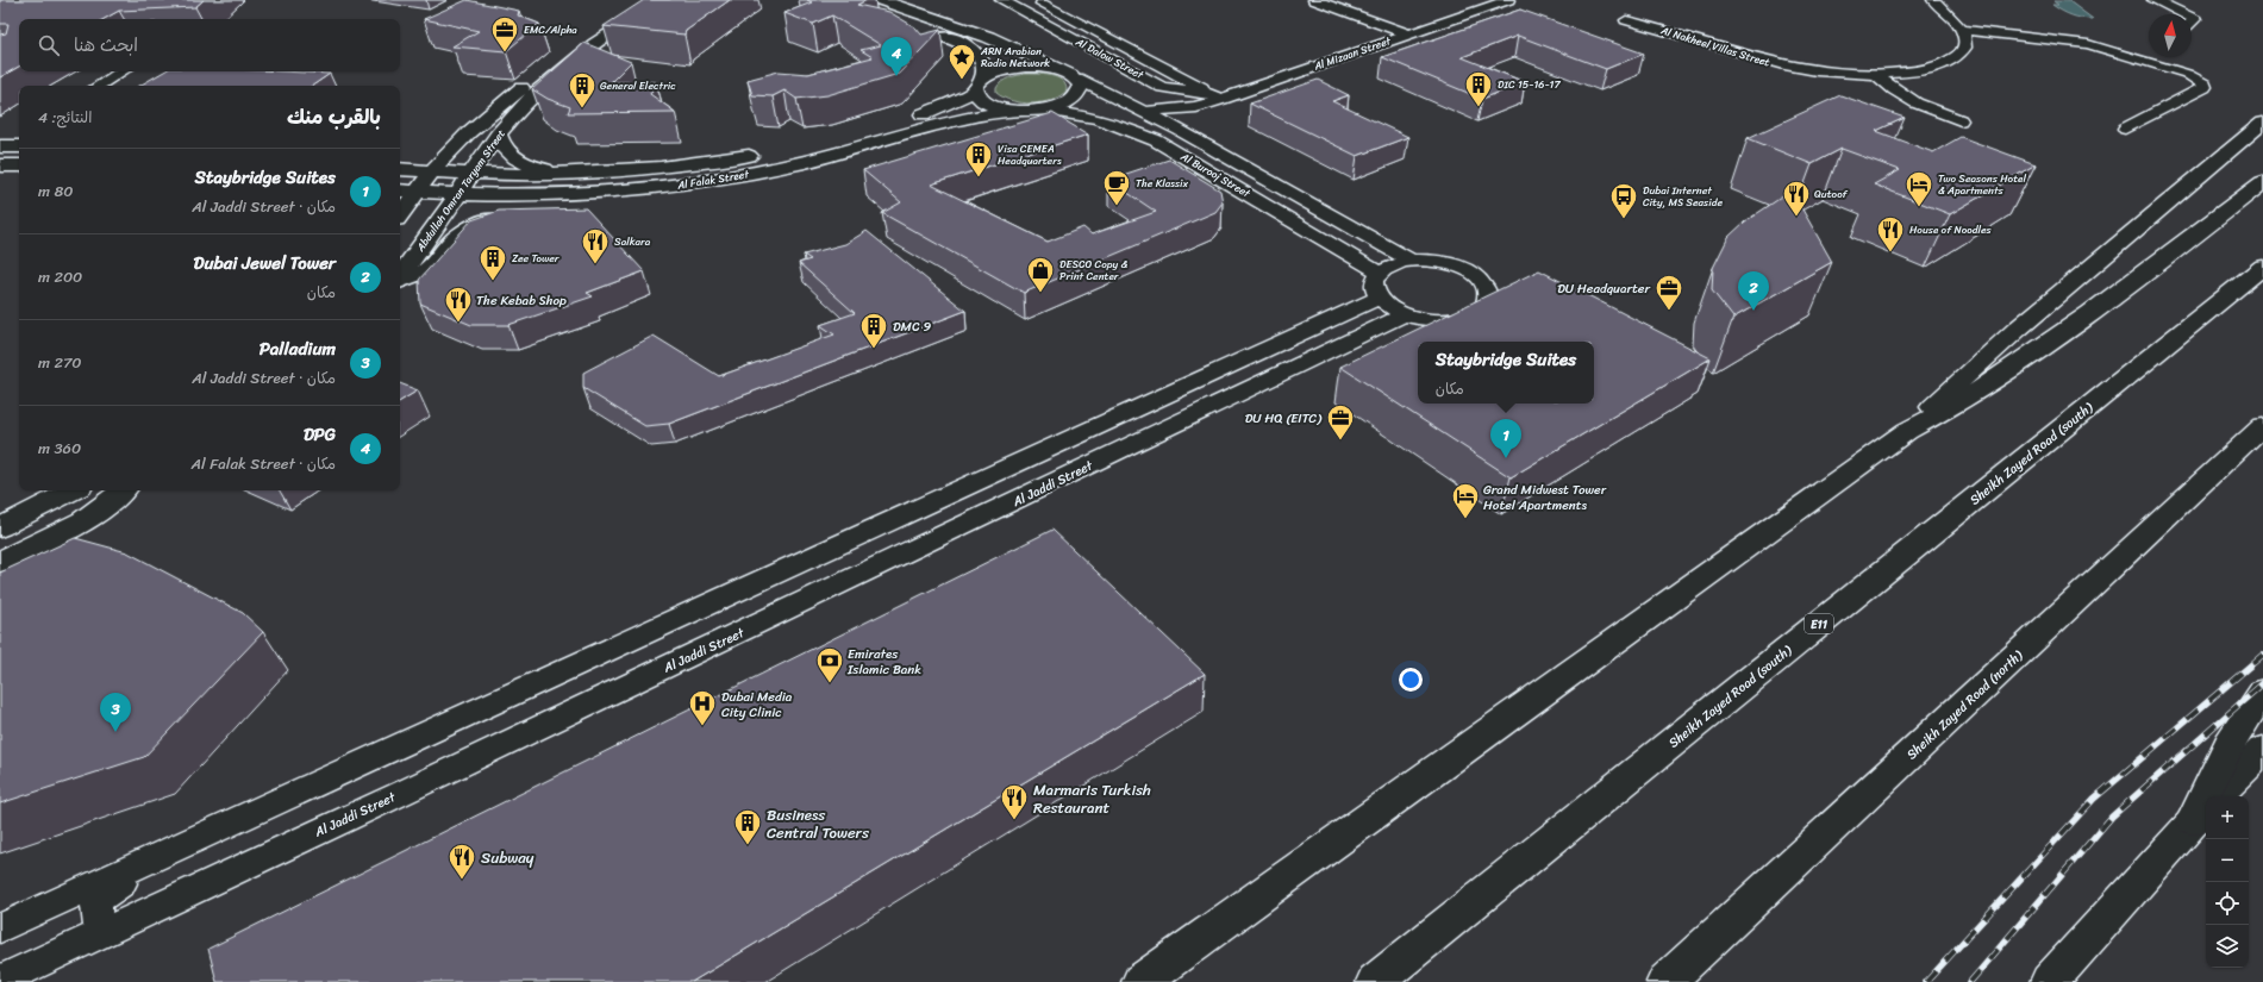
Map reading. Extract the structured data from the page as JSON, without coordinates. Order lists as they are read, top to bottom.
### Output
{
  "streets": {
    "main road": [
      "Al Falak Street",
      "Abdullah Omran Taryam Street",
      "Sheikh Zayed Road (south)",
      "E11",
      "Sheikh Zayed Road (north)"
    ],
    "street": [
      "Al Nakheel Villas Street",
      "Al Mizaan Street",
      "Al Dalow Street",
      "Al Burooj Street",
      "Al Jaddi Street"
    ]
  },
  "crossings": [
    ["Al Mizaan Street", "Al Dalow Street"],
    ["Al Mizaan Street", "Al Burooj Street"],
    ["Al Burooj Street", "Al Falak Street"],
    ["Al Falak Street", "Abdullah Omran Taryam Street"]
  ],
  "places": {
    "office": ["EMC/Alpha", "DU Headquarter", "DU HQ (EITC)"],
    "place": ["ARN Arabian Radio Network"],
    "building": [
      "DIC 15-16-17",
      "General Electric",
      "Visa CEMEA Headquarters",
      "Zee Tower",
      "DMC 9",
      "Business Central Towers"
    ],
    "cafe": ["The Klassix"],
    "hotel": ["Two Seasons Hotel & Apartments", "Grand Midwest Tower Hotel Apartments"],
    "restaurant": [
      "Qutoof",
      "House of Noodles",
      "Salkara",
      "The Kebab Shop",
      "Marmaris Turkish Restaurant",
      "Subway"
    ],
    "bus stop": ["Dubai Internet City, MS Seaside"],
    "shop": ["DESCO Copy & Print Center"],
    "bank": ["Emirates Islamic Bank"],
    "hospital": ["Dubai Media City Clinic"]
  },
  "north": "top",
  "page": {
    "search": "ابحث هنا",
    "pins": [
      "4",
      "2",
      "1",
      "3"
    ],
    "heading": ["بالقرب منك", "النتائج: 4"],
    "list": [
      {
        "mark": "1",
        "name": "Staybridge Suites",
        "note": "مكان · Al Jaddi Street",
        "value": "80 m"
      },
      {
        "mark": "2",
        "name": "Dubai Jewel Tower",
        "note": "مكان",
        "value": "200 m"
      },
      {
        "mark": "3",
        "name": "Palladium",
        "note": "مكان · Al Jaddi Street",
        "value": "270 m"
      },
      {
        "mark": "4",
        "name": "DPG",
        "note": "مكان · Al Falak Street",
        "value": "360 m"
      }
    ],
    "popup": ["Staybridge Suites", "مكان"],
    "map_buttons": ["+", "−"]
  }
}
